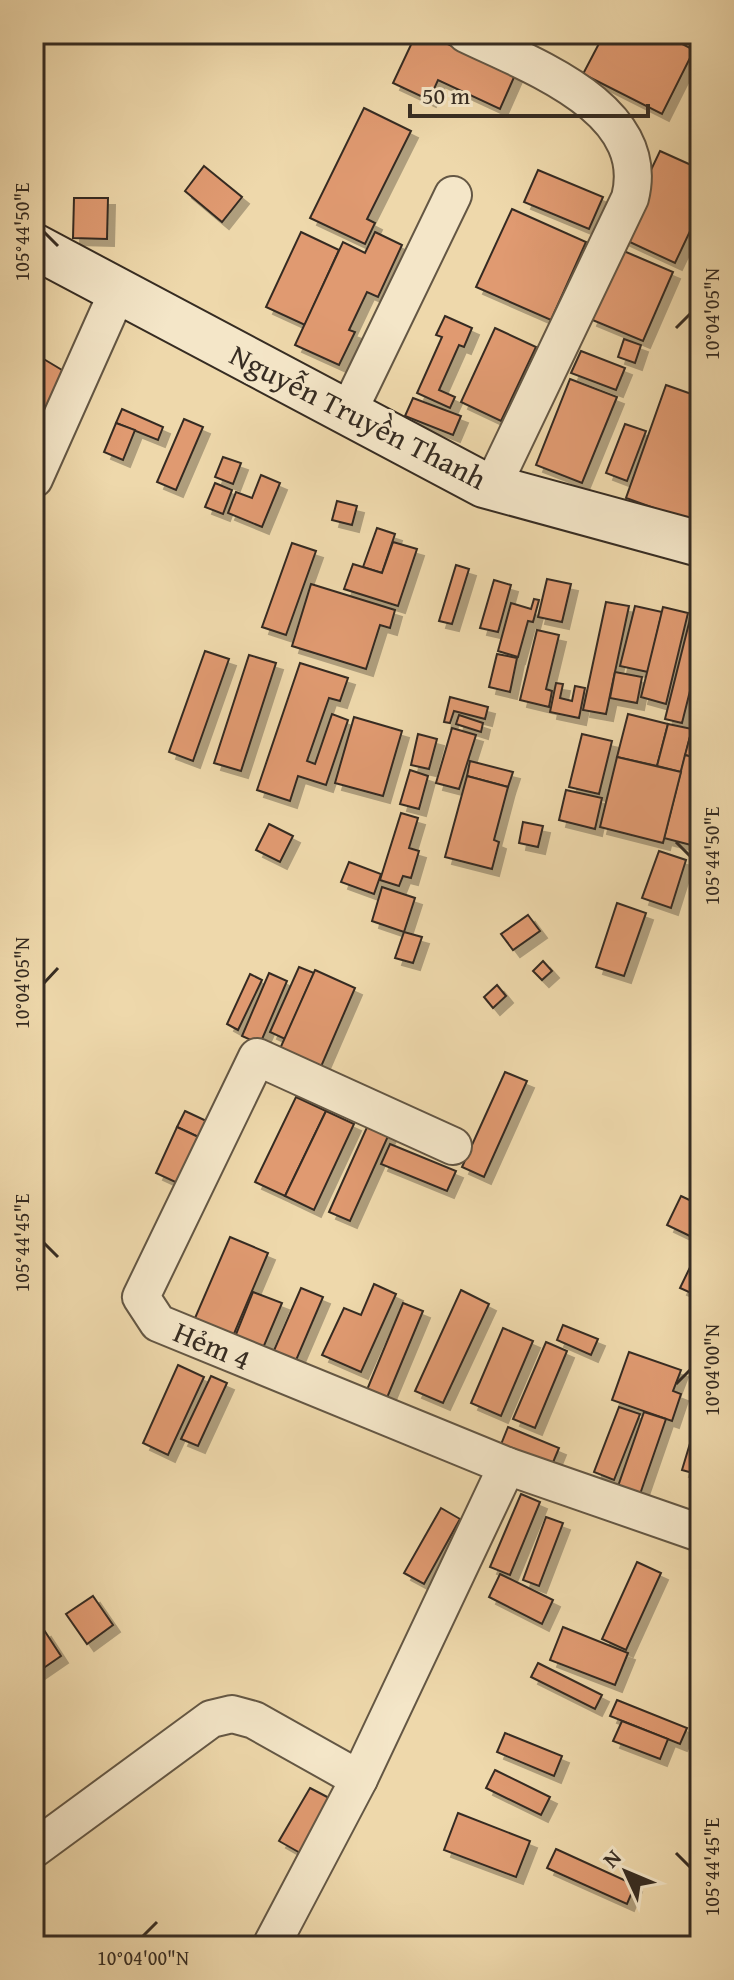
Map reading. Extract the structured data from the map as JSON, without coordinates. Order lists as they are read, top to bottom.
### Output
{
  "streets": {
    "street": ["Nguyễn Truyền Thanh", "Hẻm 4"]
  },
  "scale_bar": "50 m",
  "north": "top left",
  "coordinates": [
    "105°44'50\"E",
    "10°04'05\"N",
    "105°44'45\"E",
    "10°04'00\"N"
  ]
}
